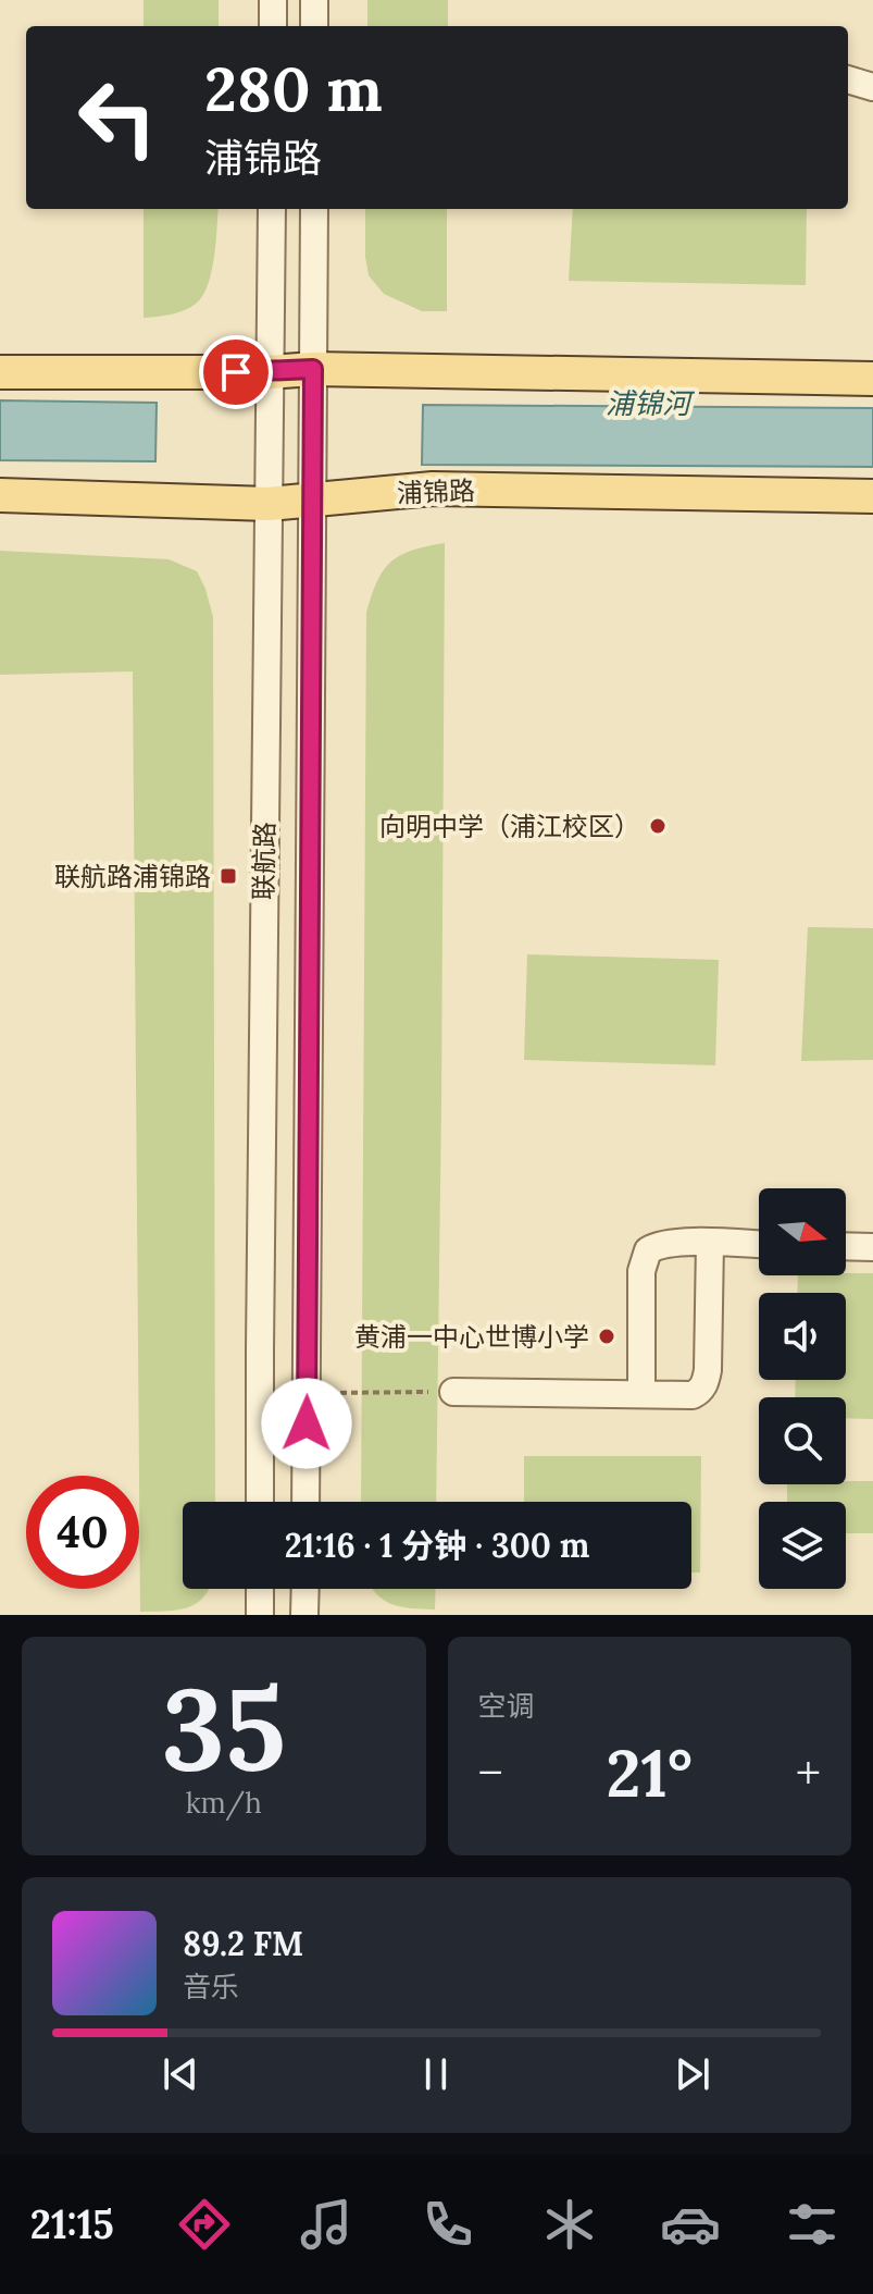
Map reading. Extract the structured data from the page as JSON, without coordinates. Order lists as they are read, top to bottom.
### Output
{
  "streets": {
    "main road": ["浦锦路"],
    "street": ["联航路"]
  },
  "crossings": [
    ["浦锦路", "联航路"]
  ],
  "water": ["浦锦河"],
  "places": {
    "other": ["向明中学（浦江校区）", "黄浦一中心世博小学"],
    "transit": ["联航路浦锦路"]
  },
  "north": "right",
  "page": {
    "turn": ["280 m", "浦锦路"],
    "limit": "40",
    "trip": "21:16 · 1 分钟 · 300 m",
    "tile": [
      ["35", "km/h"],
      "空调"
    ],
    "heat": ["−", "21°", "+"],
    "song": ["89.2 FM", "音乐"],
    "tabs": "21:15"
  }
}
